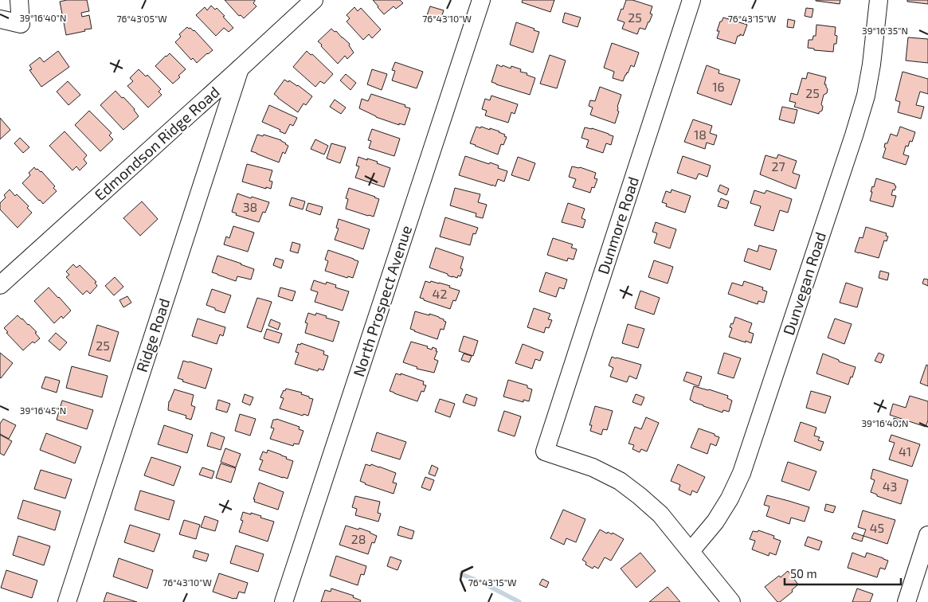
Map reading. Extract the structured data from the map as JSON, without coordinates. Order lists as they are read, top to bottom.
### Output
{
  "streets": {
    "street": [
      "Edmondson Ridge Road",
      "Dunmore Road",
      "Dunvegan Road",
      "North Prospect Avenue",
      "Ridge Road"
    ]
  },
  "crossings": [
    ["Edmondson Ridge Road", "Ridge Road"],
    ["Dunmore Road", "Dunvegan Road"]
  ],
  "house_numbers": [
    "25",
    "16",
    "25",
    "18",
    "27",
    "38",
    "42",
    "25",
    "41",
    "43",
    "45",
    "28"
  ],
  "scale_bar": "50 m",
  "coordinates": [
    "39°16'40\"N",
    "76°43'05\"W",
    "76°43'10\"W",
    "76°43'15\"W",
    "39°16'35\"N",
    "39°16'45\"N"
  ]
}
